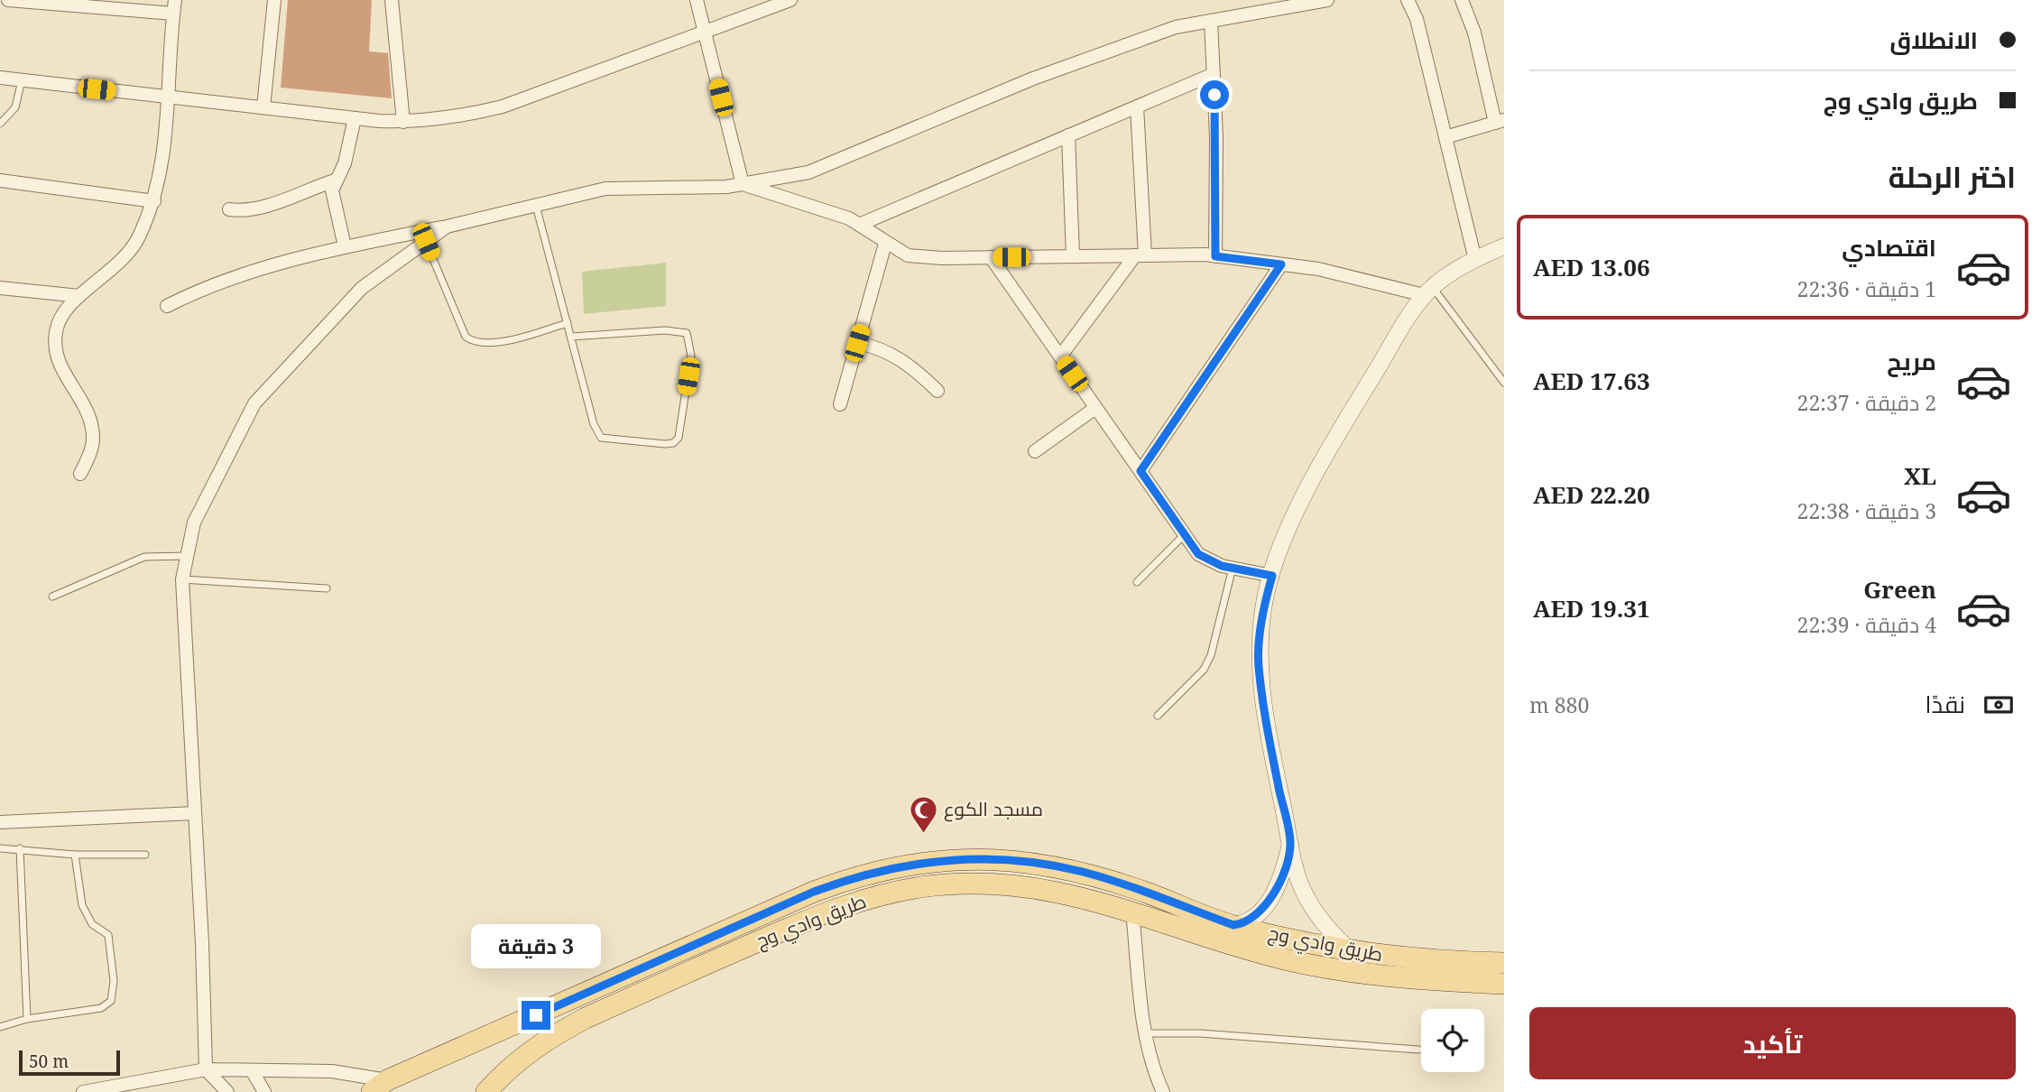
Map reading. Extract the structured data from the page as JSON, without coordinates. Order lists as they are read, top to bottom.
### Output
{
  "streets": {
    "main road": ["طريق وادي وج"]
  },
  "places": {
    "mosque": ["مسجد الكوع"]
  },
  "scale_bar": "50 m",
  "page": {
    "banner": ["الانطلاق", "طريق وادي وج"],
    "heading": "اختر الرحلة",
    "list": [
      {
        "name": "اقتصادي",
        "note": "1 دقيقة · 22:36",
        "value": "AED 13.06"
      },
      {
        "name": "مريح",
        "note": "2 دقيقة · 22:37",
        "value": "AED 17.63"
      },
      {
        "name": "XL",
        "note": "3 دقيقة · 22:38",
        "value": "AED 22.20"
      },
      {
        "name": "Green",
        "note": "4 دقيقة · 22:39",
        "value": "AED 19.31"
      }
    ],
    "pay": ["نقدًا", "880 m"],
    "bubble": "3 دقيقة",
    "buttons": "تأكيد",
    "scale": "50 m"
  }
}
